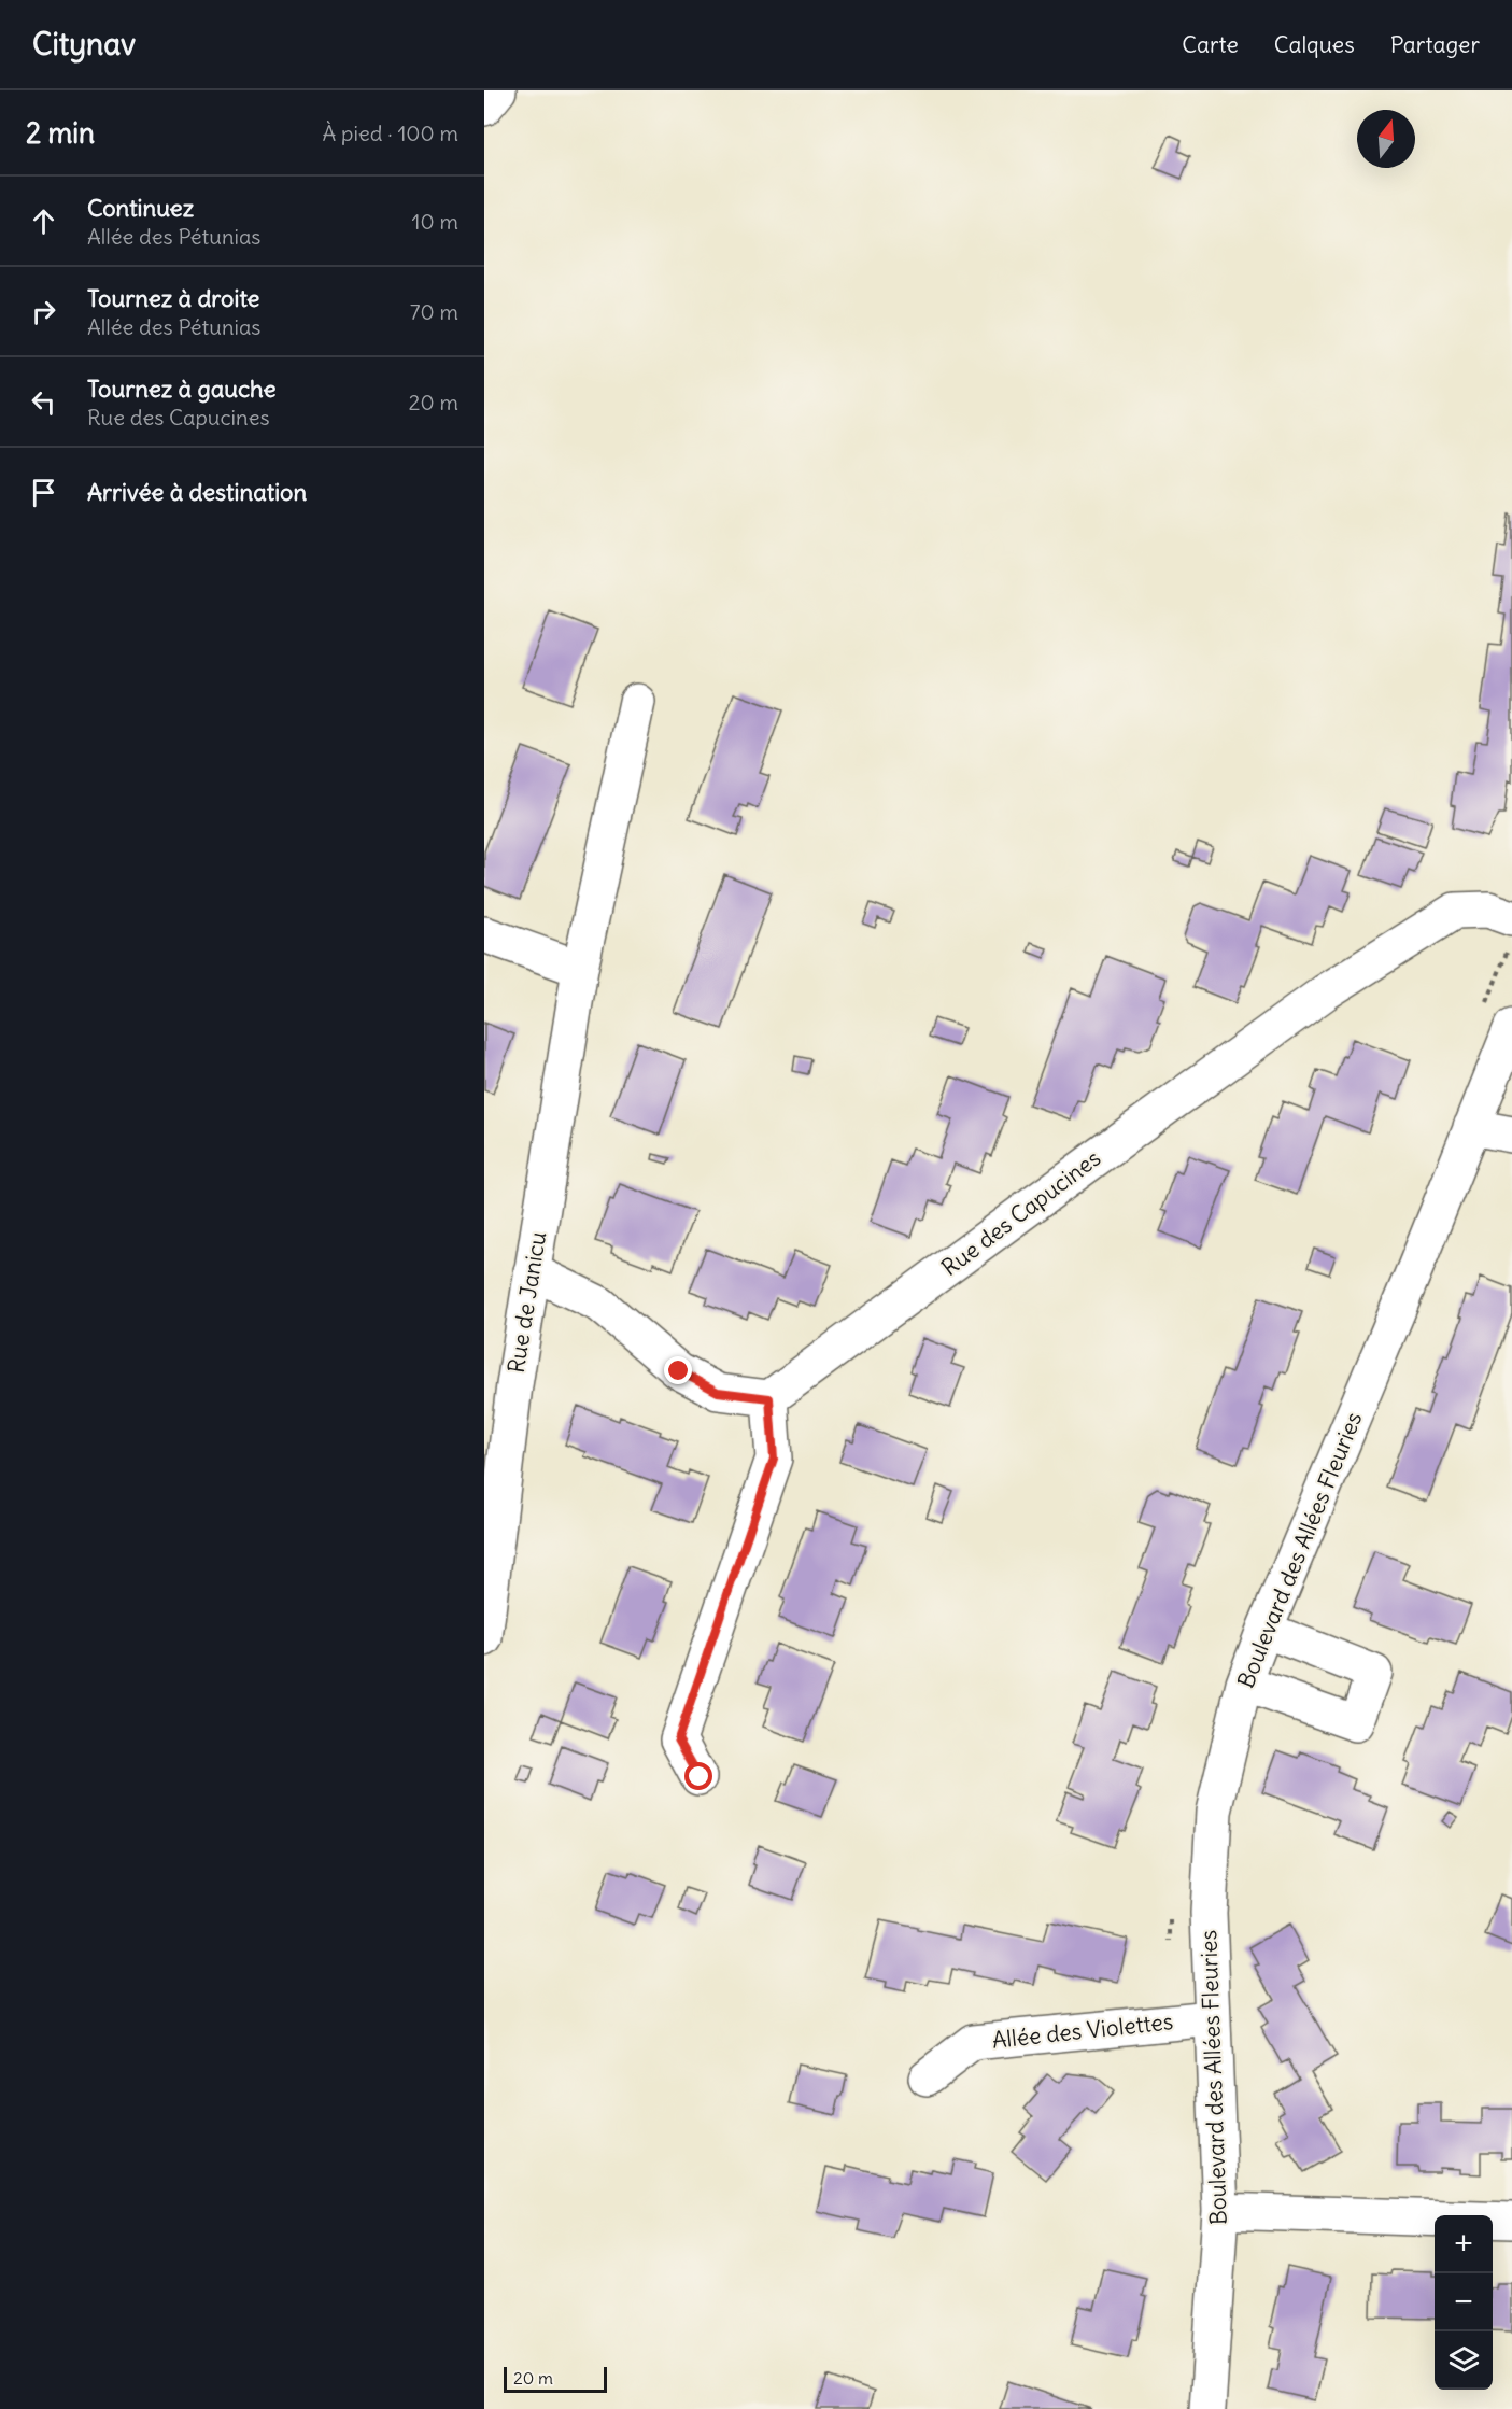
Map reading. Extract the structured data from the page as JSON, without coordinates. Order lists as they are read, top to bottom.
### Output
{
  "streets": {
    "street": [
      "Rue des Capucines",
      "Rue de Janicu",
      "Boulevard des Allées Fleuries",
      "Allée des Violettes"
    ]
  },
  "crossings": [
    ["Boulevard des Allées Fleuries", "Allée des Violettes"]
  ],
  "scale_bar": "20 m",
  "north": "top",
  "page": {
    "header": "Citynav",
    "nav": ["Carte", "Calques", "Partager"],
    "heading": ["2 min", "À pied · 100 m"],
    "list": [
      ["Continuez", "Allée des Pétunias", "10 m"],
      ["Tournez à droite", "Allée des Pétunias", "70 m"],
      ["Tournez à gauche", "Rue des Capucines", "20 m"],
      "Arrivée à destination"
    ],
    "map_buttons": ["+", "−"],
    "scale": "20 m"
  }
}
